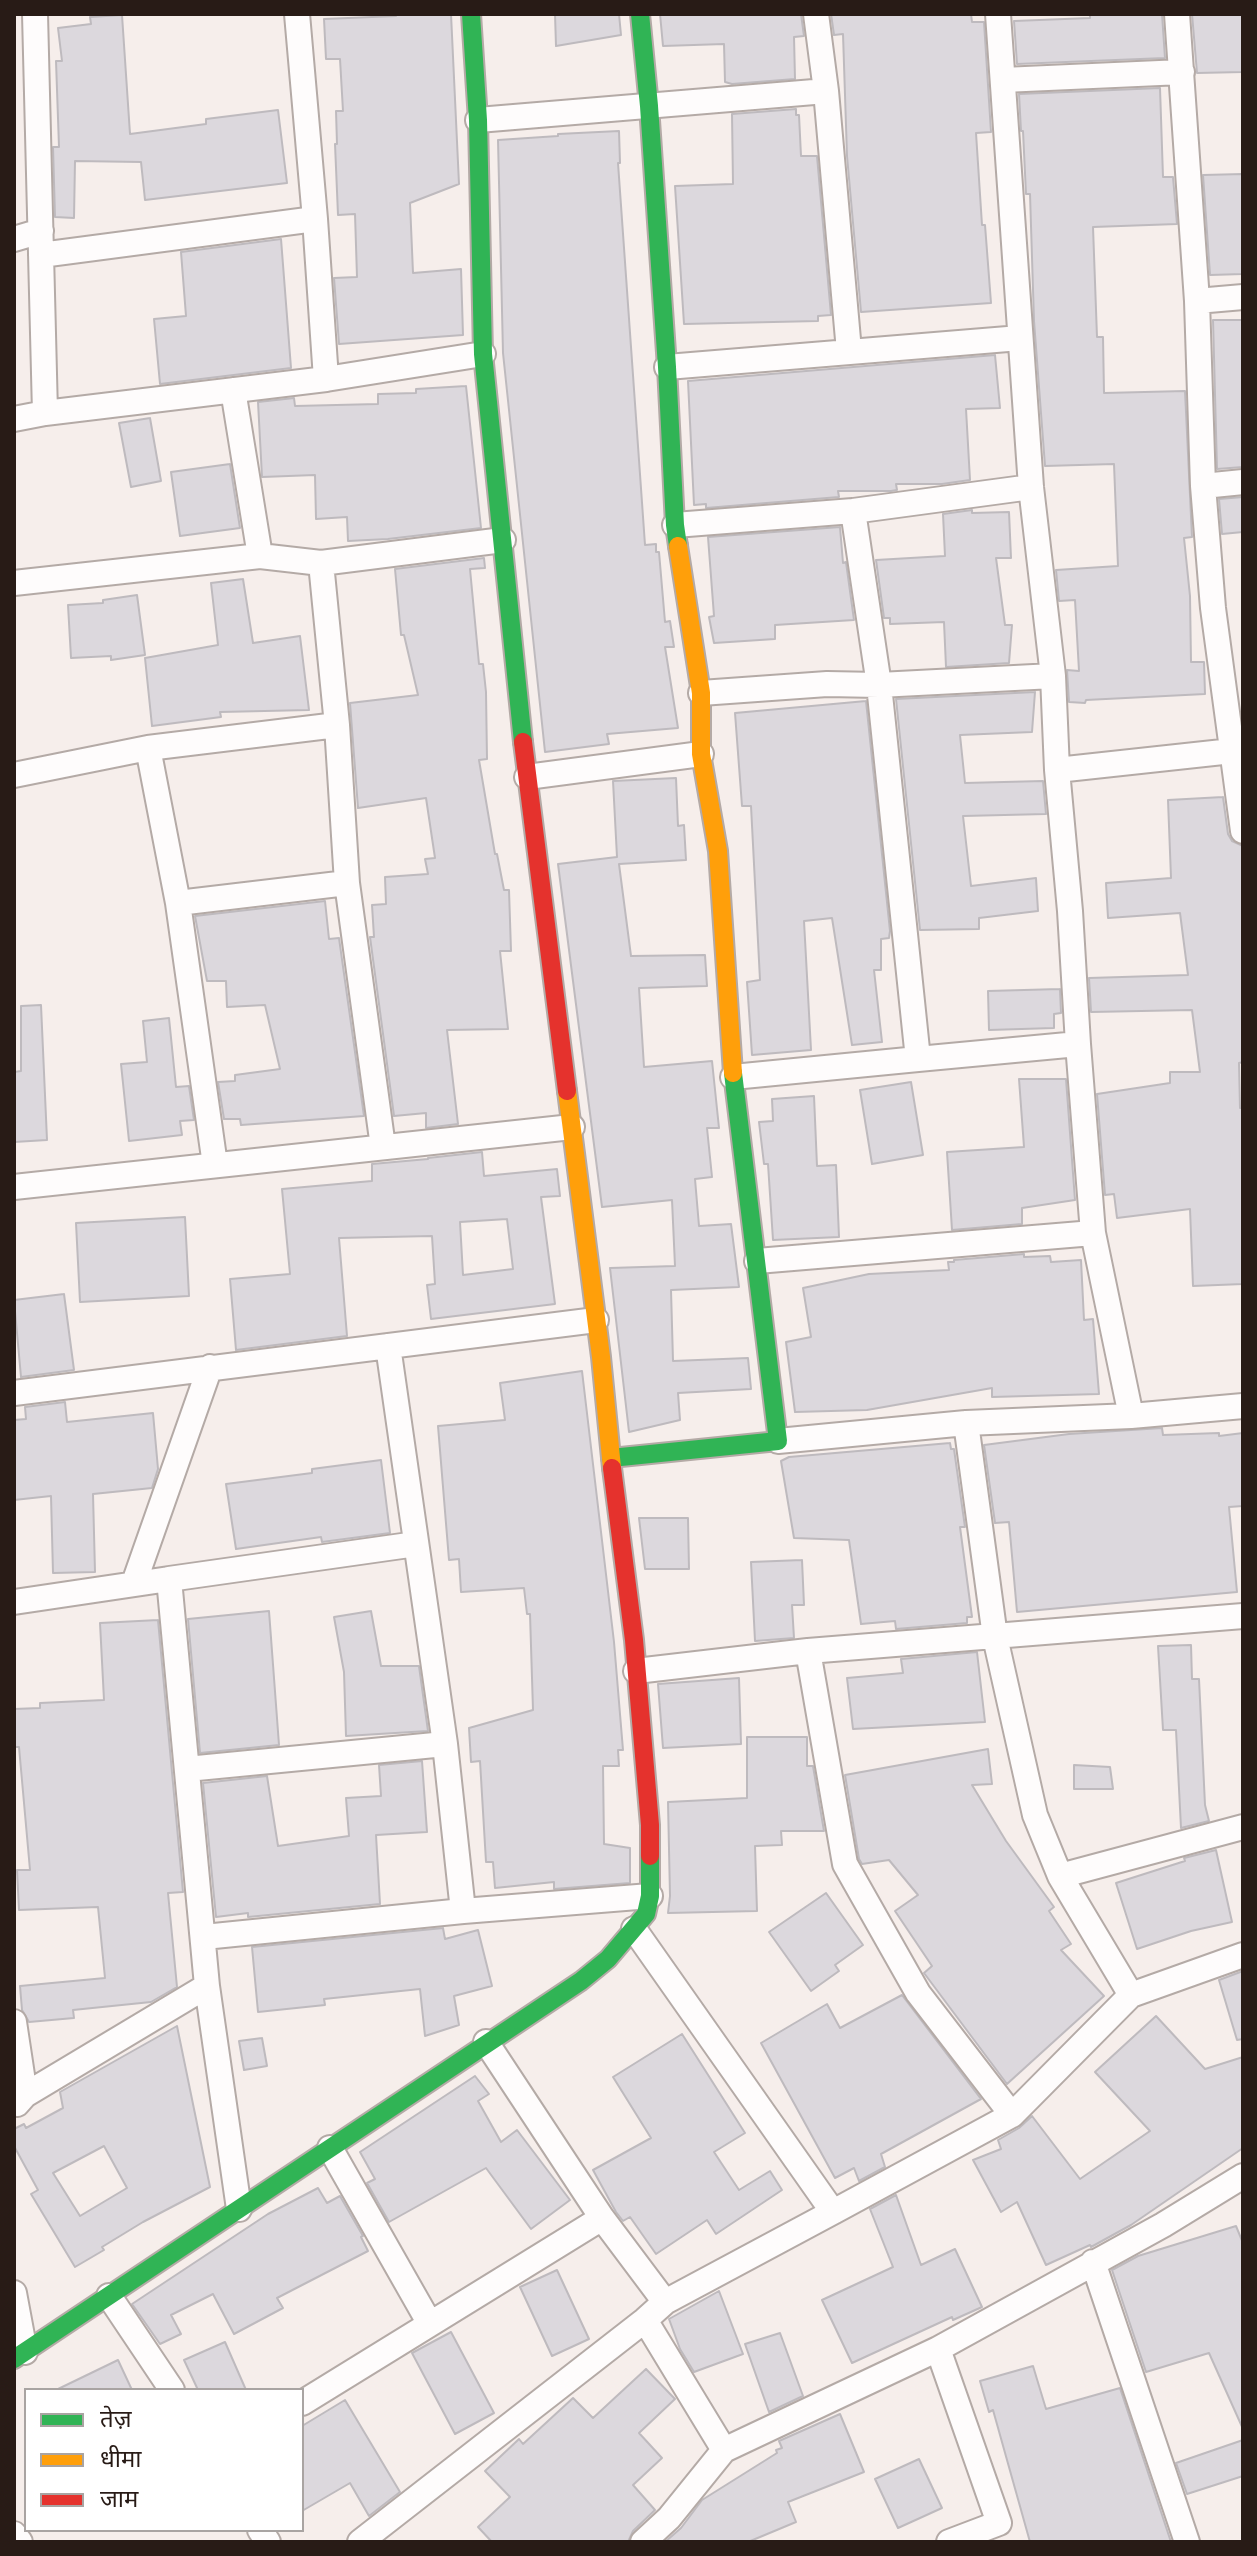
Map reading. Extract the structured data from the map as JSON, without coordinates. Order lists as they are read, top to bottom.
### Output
{
  "legend": ["तेज़", "धीमा", "जाम"]
}
